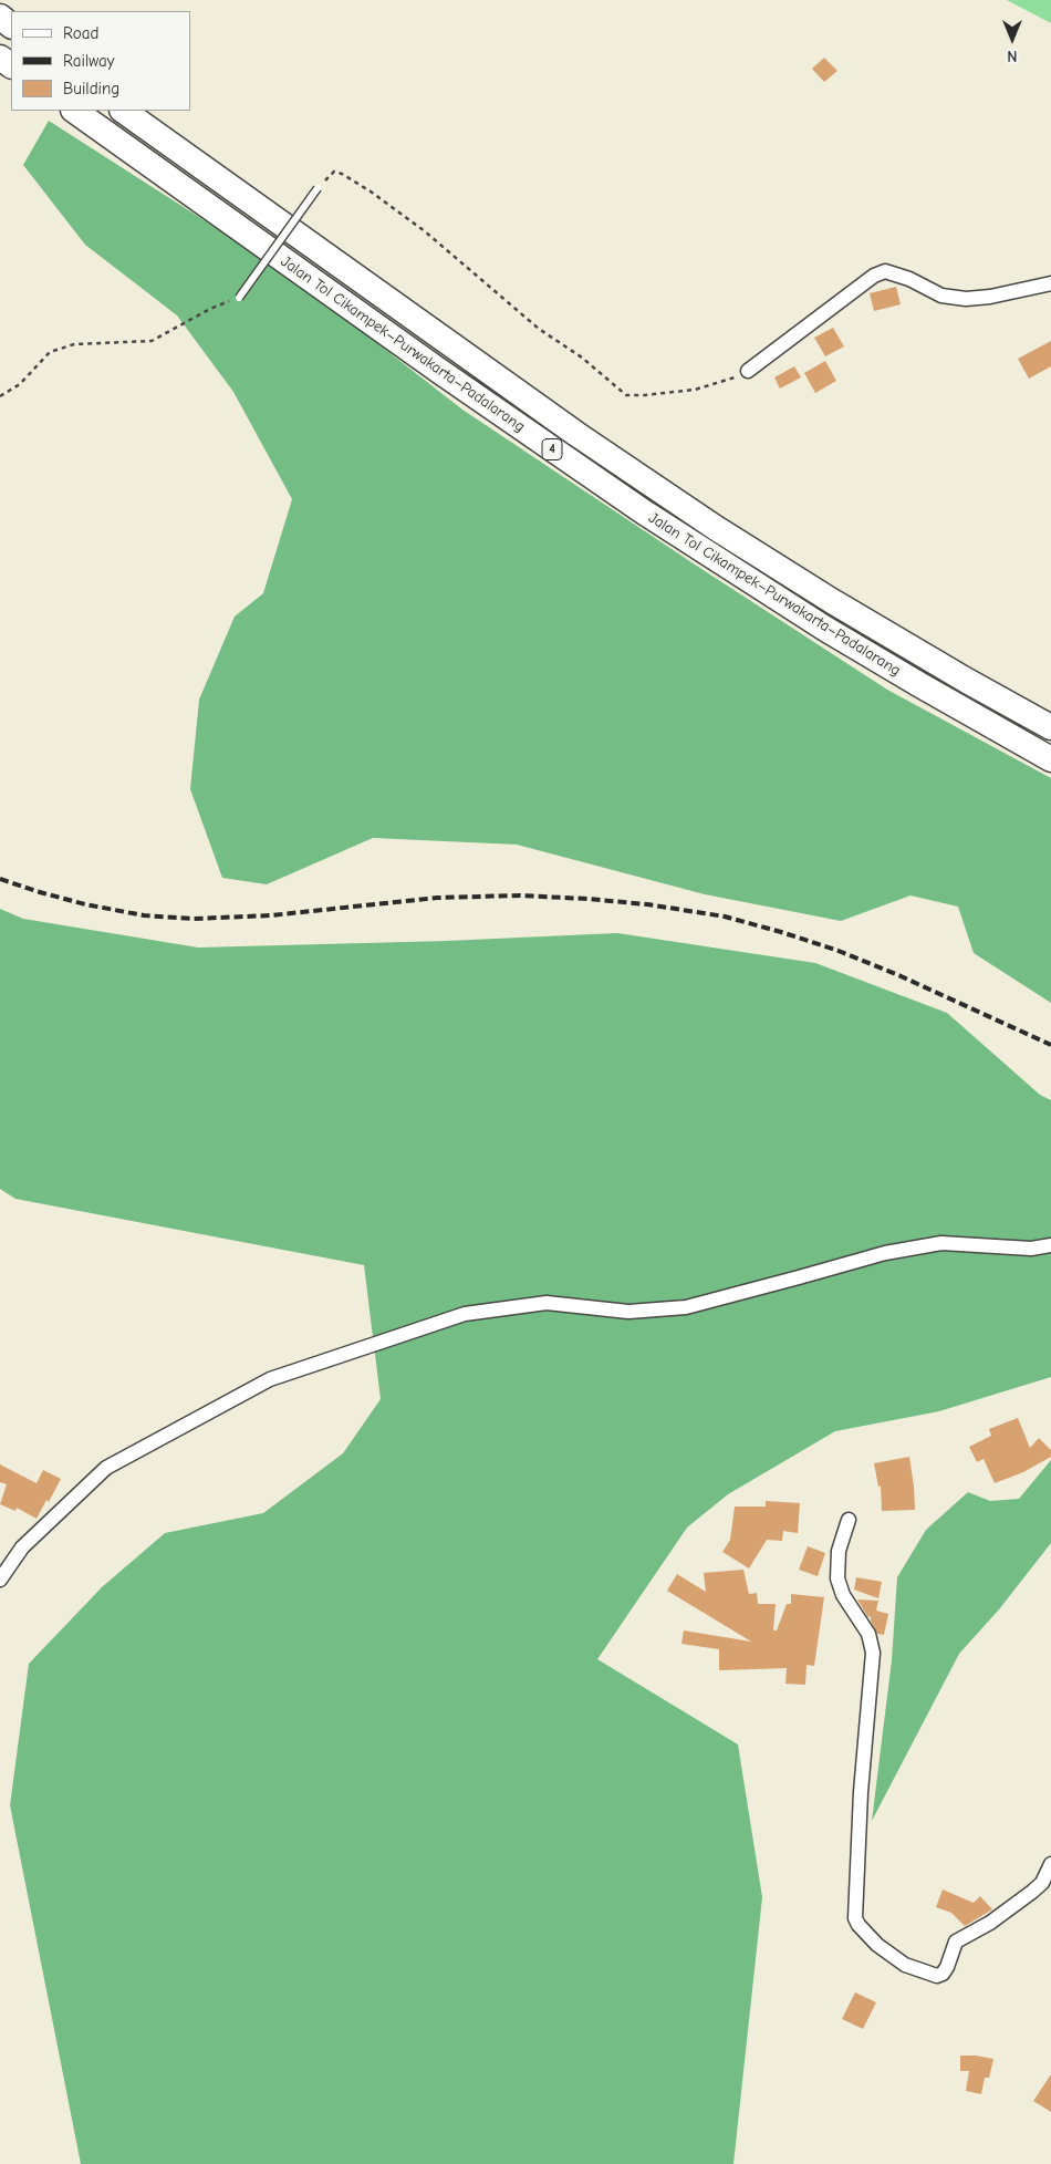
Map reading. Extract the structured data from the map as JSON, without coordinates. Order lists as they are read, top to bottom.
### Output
{
  "streets": {
    "highway": ["Jalan Tol Cikampek–Purwakarta–Padalarang", "4"]
  },
  "legend": ["Road", "Railway", "Building"],
  "north": "bottom"
}
